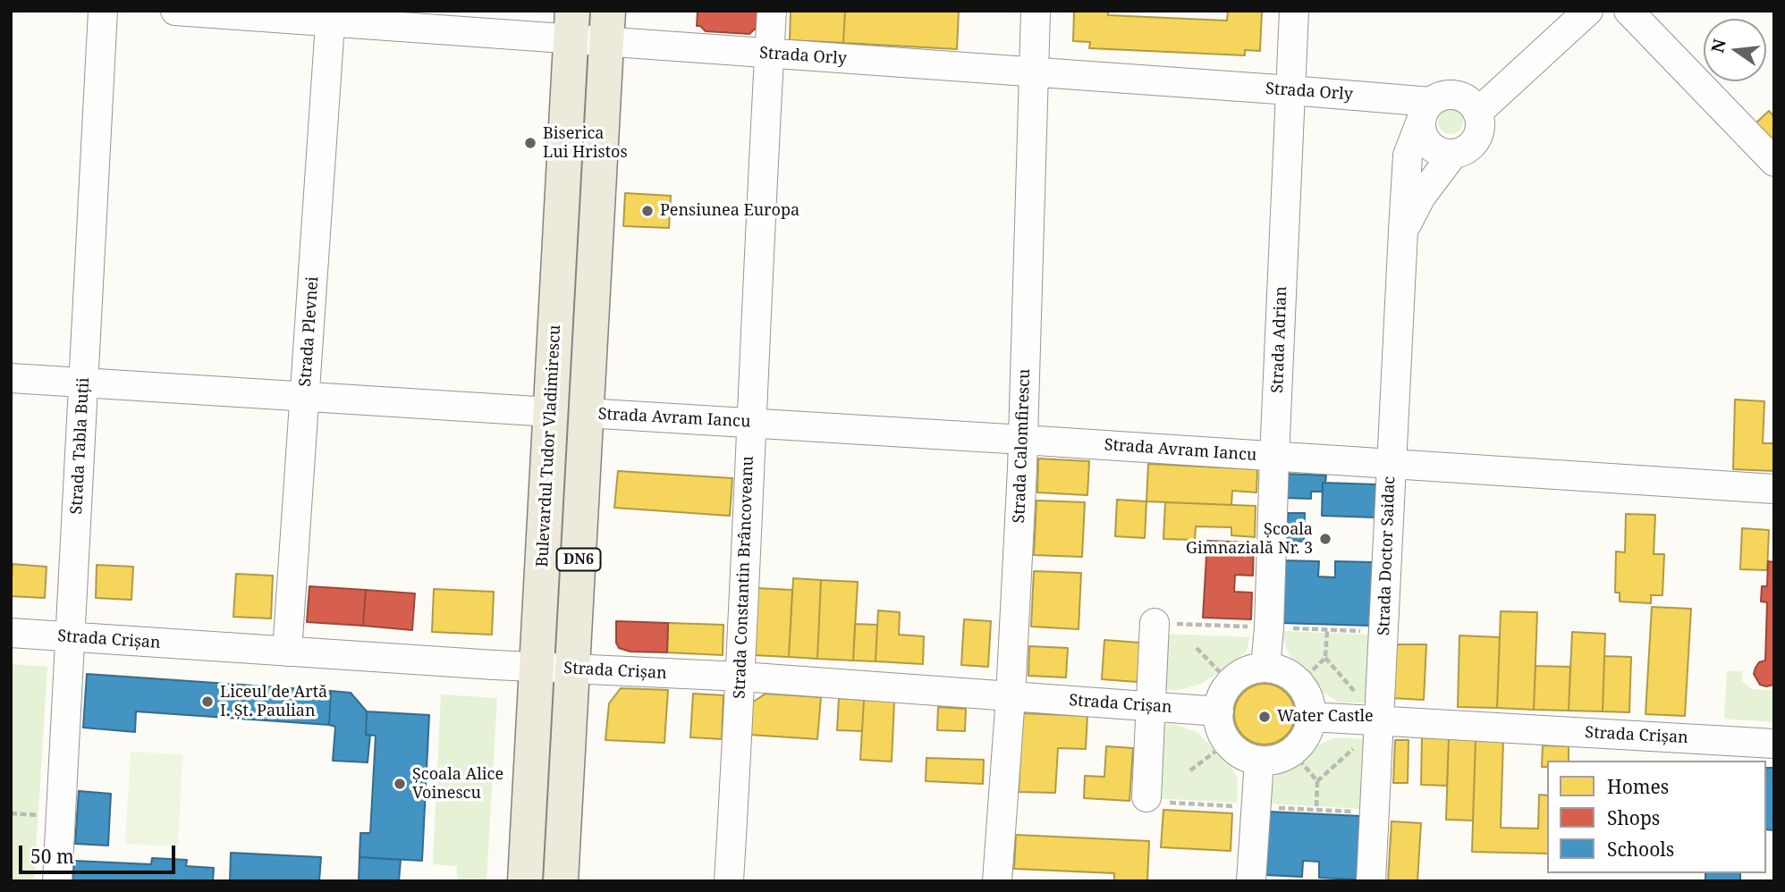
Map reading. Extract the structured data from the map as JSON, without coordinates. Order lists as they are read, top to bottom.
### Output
{
  "streets": {
    "main road": ["Bulevardul Tudor Vladimirescu", "DN6"],
    "street": [
      "Strada Orly",
      "Strada Plevnei",
      "Strada Adrian",
      "Strada Avram Iancu",
      "Strada Tabla Buții",
      "Strada Calomfirescu",
      "Strada Doctor Saidac",
      "Strada Constantin Brâncoveanu",
      "Strada Crișan"
    ]
  },
  "crossings": [
    ["Strada Orly", "Strada Plevnei"],
    ["Strada Orly", "Strada Adrian"],
    ["Strada Orly", "Bulevardul Tudor Vladimirescu"],
    ["Strada Orly", "Strada Calomfirescu"],
    ["Strada Orly", "Strada Doctor Saidac"],
    ["Strada Orly", "DN6"],
    ["Strada Orly", "Strada Constantin Brâncoveanu"],
    ["Strada Plevnei", "Strada Crișan"],
    ["Strada Adrian", "Strada Avram Iancu"],
    ["Strada Adrian", "Strada Crișan"],
    ["Strada Avram Iancu", "Strada Calomfirescu"],
    ["Strada Avram Iancu", "Strada Doctor Saidac"],
    ["Strada Avram Iancu", "DN6"],
    ["Strada Avram Iancu", "Strada Constantin Brâncoveanu"],
    ["Strada Tabla Buții", "Strada Crișan"],
    ["Bulevardul Tudor Vladimirescu", "Strada Crișan"],
    ["Strada Calomfirescu", "Strada Crișan"],
    ["Strada Doctor Saidac", "Strada Crișan"],
    ["DN6", "Strada Crișan"],
    ["Strada Constantin Brâncoveanu", "Strada Crișan"]
  ],
  "places": [
    "Biserica Lui Hristos",
    "Pensiunea Europa",
    "Școala Gimnazială Nr. 3",
    "Liceul de Artă I. Șt. Paulian",
    "Water Castle",
    "Școala Alice Voinescu"
  ],
  "legend": ["Homes", "Shops", "Schools"],
  "scale_bar": "50 m",
  "north": "left"
}
